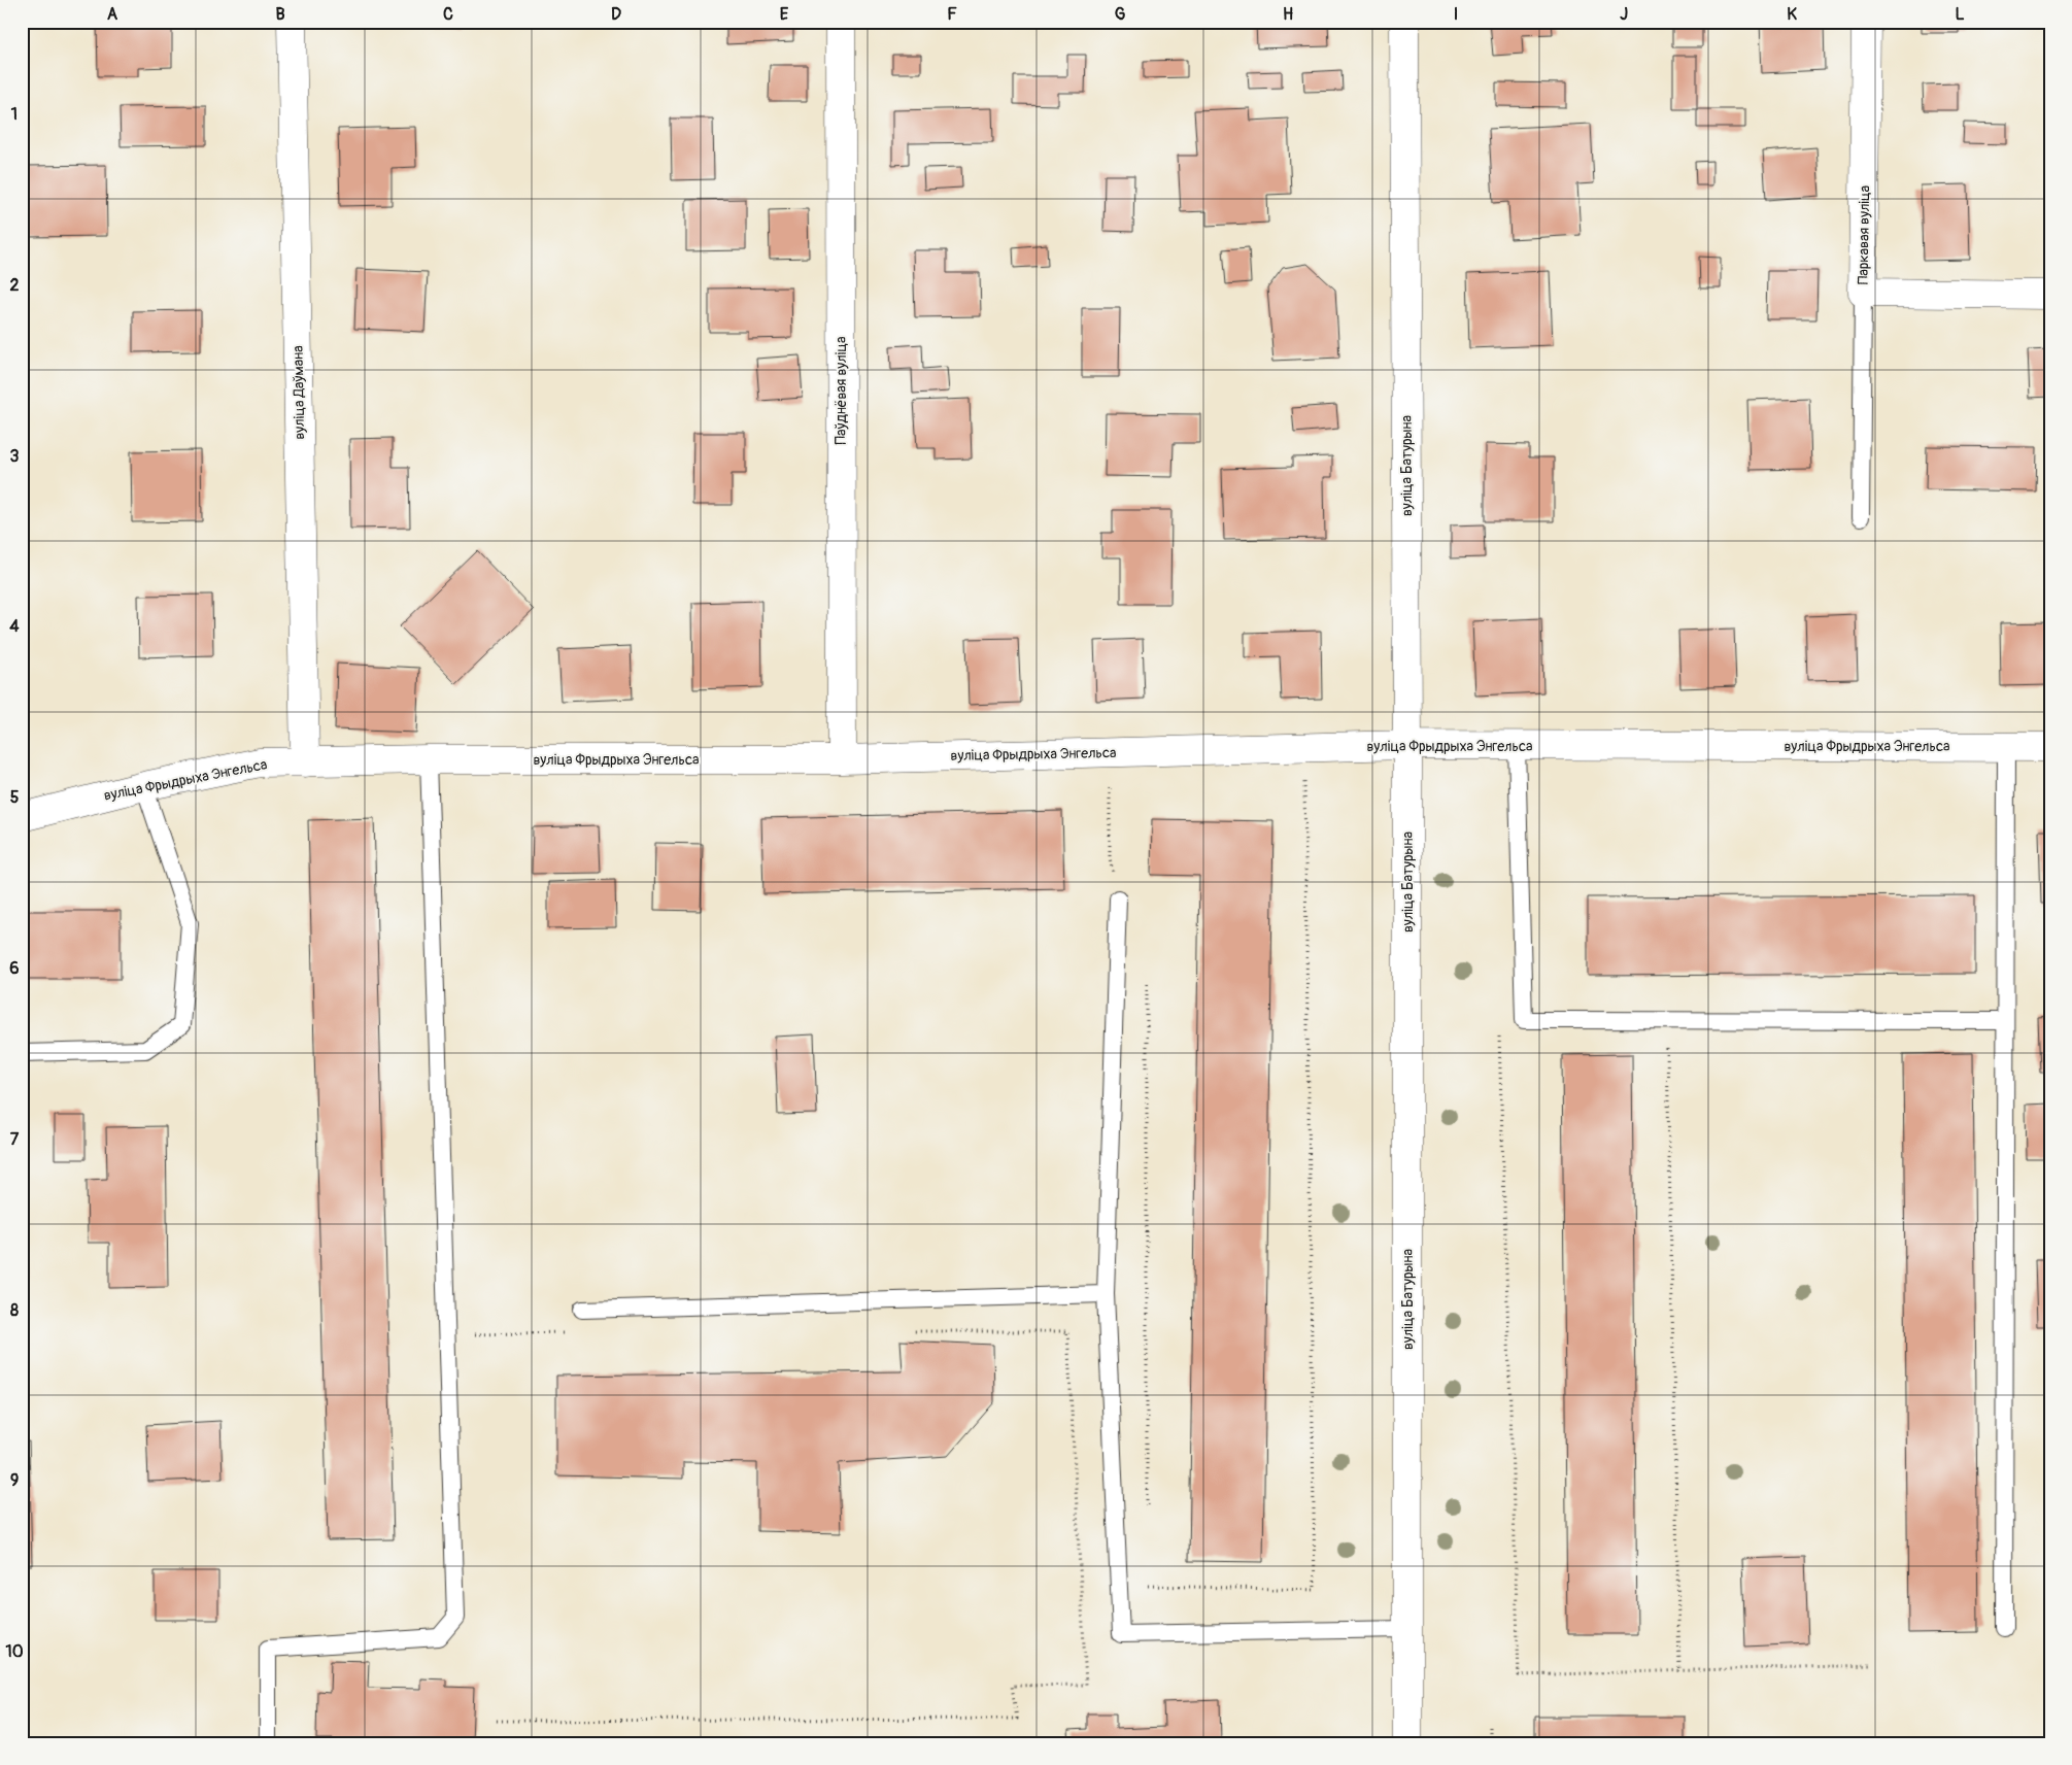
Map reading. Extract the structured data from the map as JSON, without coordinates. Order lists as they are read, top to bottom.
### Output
{
  "streets": {
    "street": [
      "Паркавая вуліца",
      "Паўднёвая вуліца",
      "вуліца Даўмана",
      "вуліца Батурына",
      "вуліца Фрыдрыха Энгельса"
    ]
  },
  "crossings": [
    ["Паўднёвая вуліца", "вуліца Фрыдрыха Энгельса"],
    ["вуліца Даўмана", "вуліца Фрыдрыха Энгельса"],
    ["вуліца Батурына", "вуліца Фрыдрыха Энгельса"]
  ],
  "grid": {
    "columns": [
      "A",
      "B",
      "C",
      "D",
      "E",
      "F",
      "G",
      "H",
      "I",
      "J",
      "K",
      "L"
    ],
    "rows": [
      "1",
      "2",
      "3",
      "4",
      "5",
      "6",
      "7",
      "8",
      "9",
      "10"
    ]
  }
}
